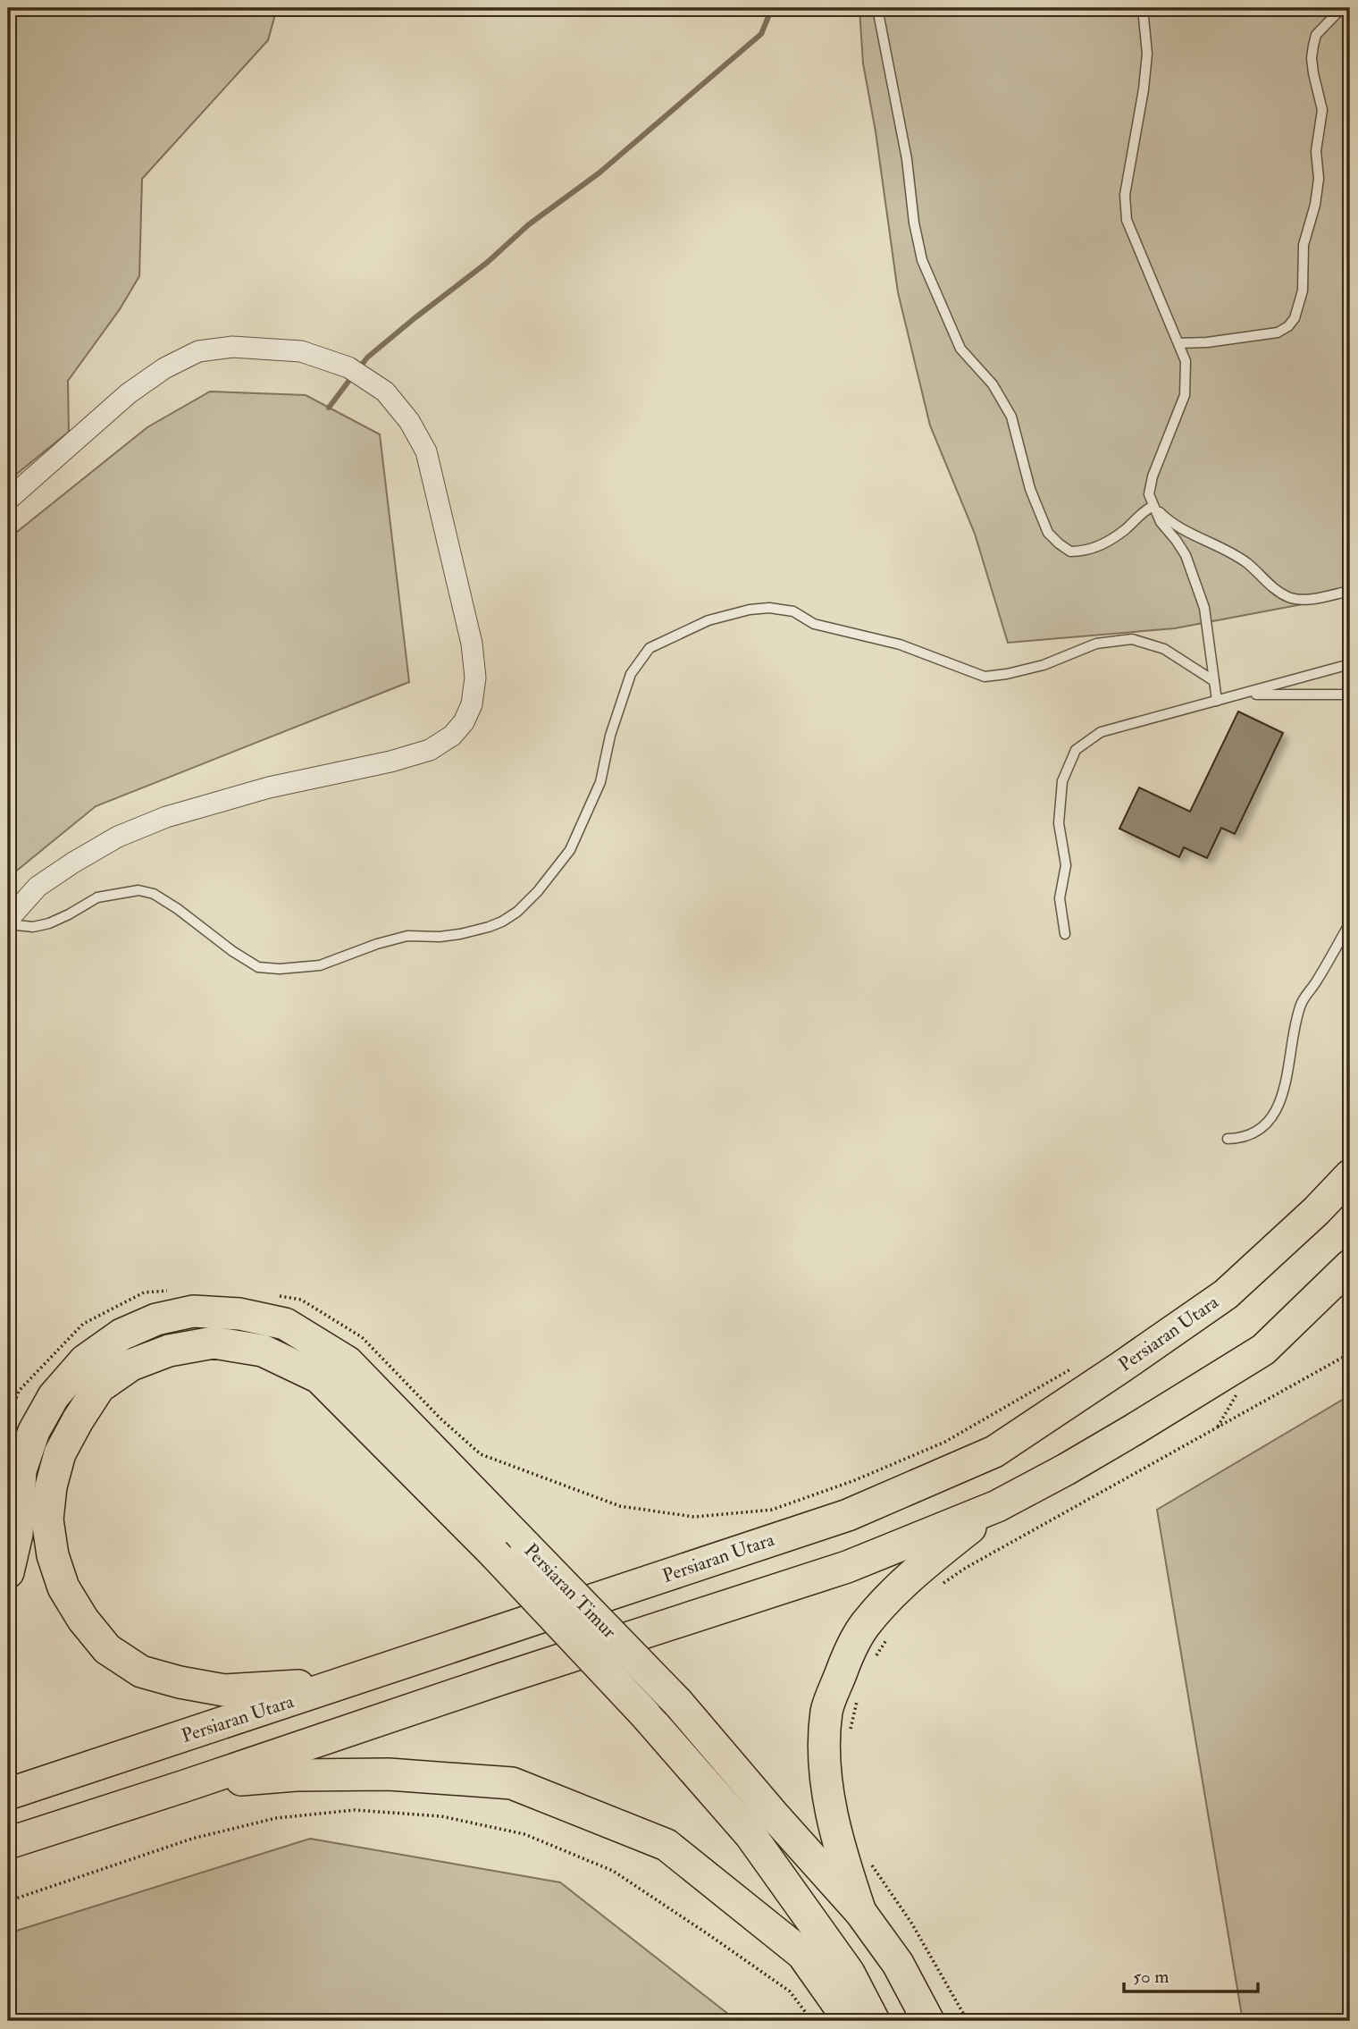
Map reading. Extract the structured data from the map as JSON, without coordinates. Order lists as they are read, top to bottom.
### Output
{
  "streets": {
    "main road": ["Persiaran Utara", "Persiaran Timur"]
  },
  "crossings": [
    ["Persiaran Utara", "Persiaran Timur"]
  ],
  "scale_bar": "50 m"
}
